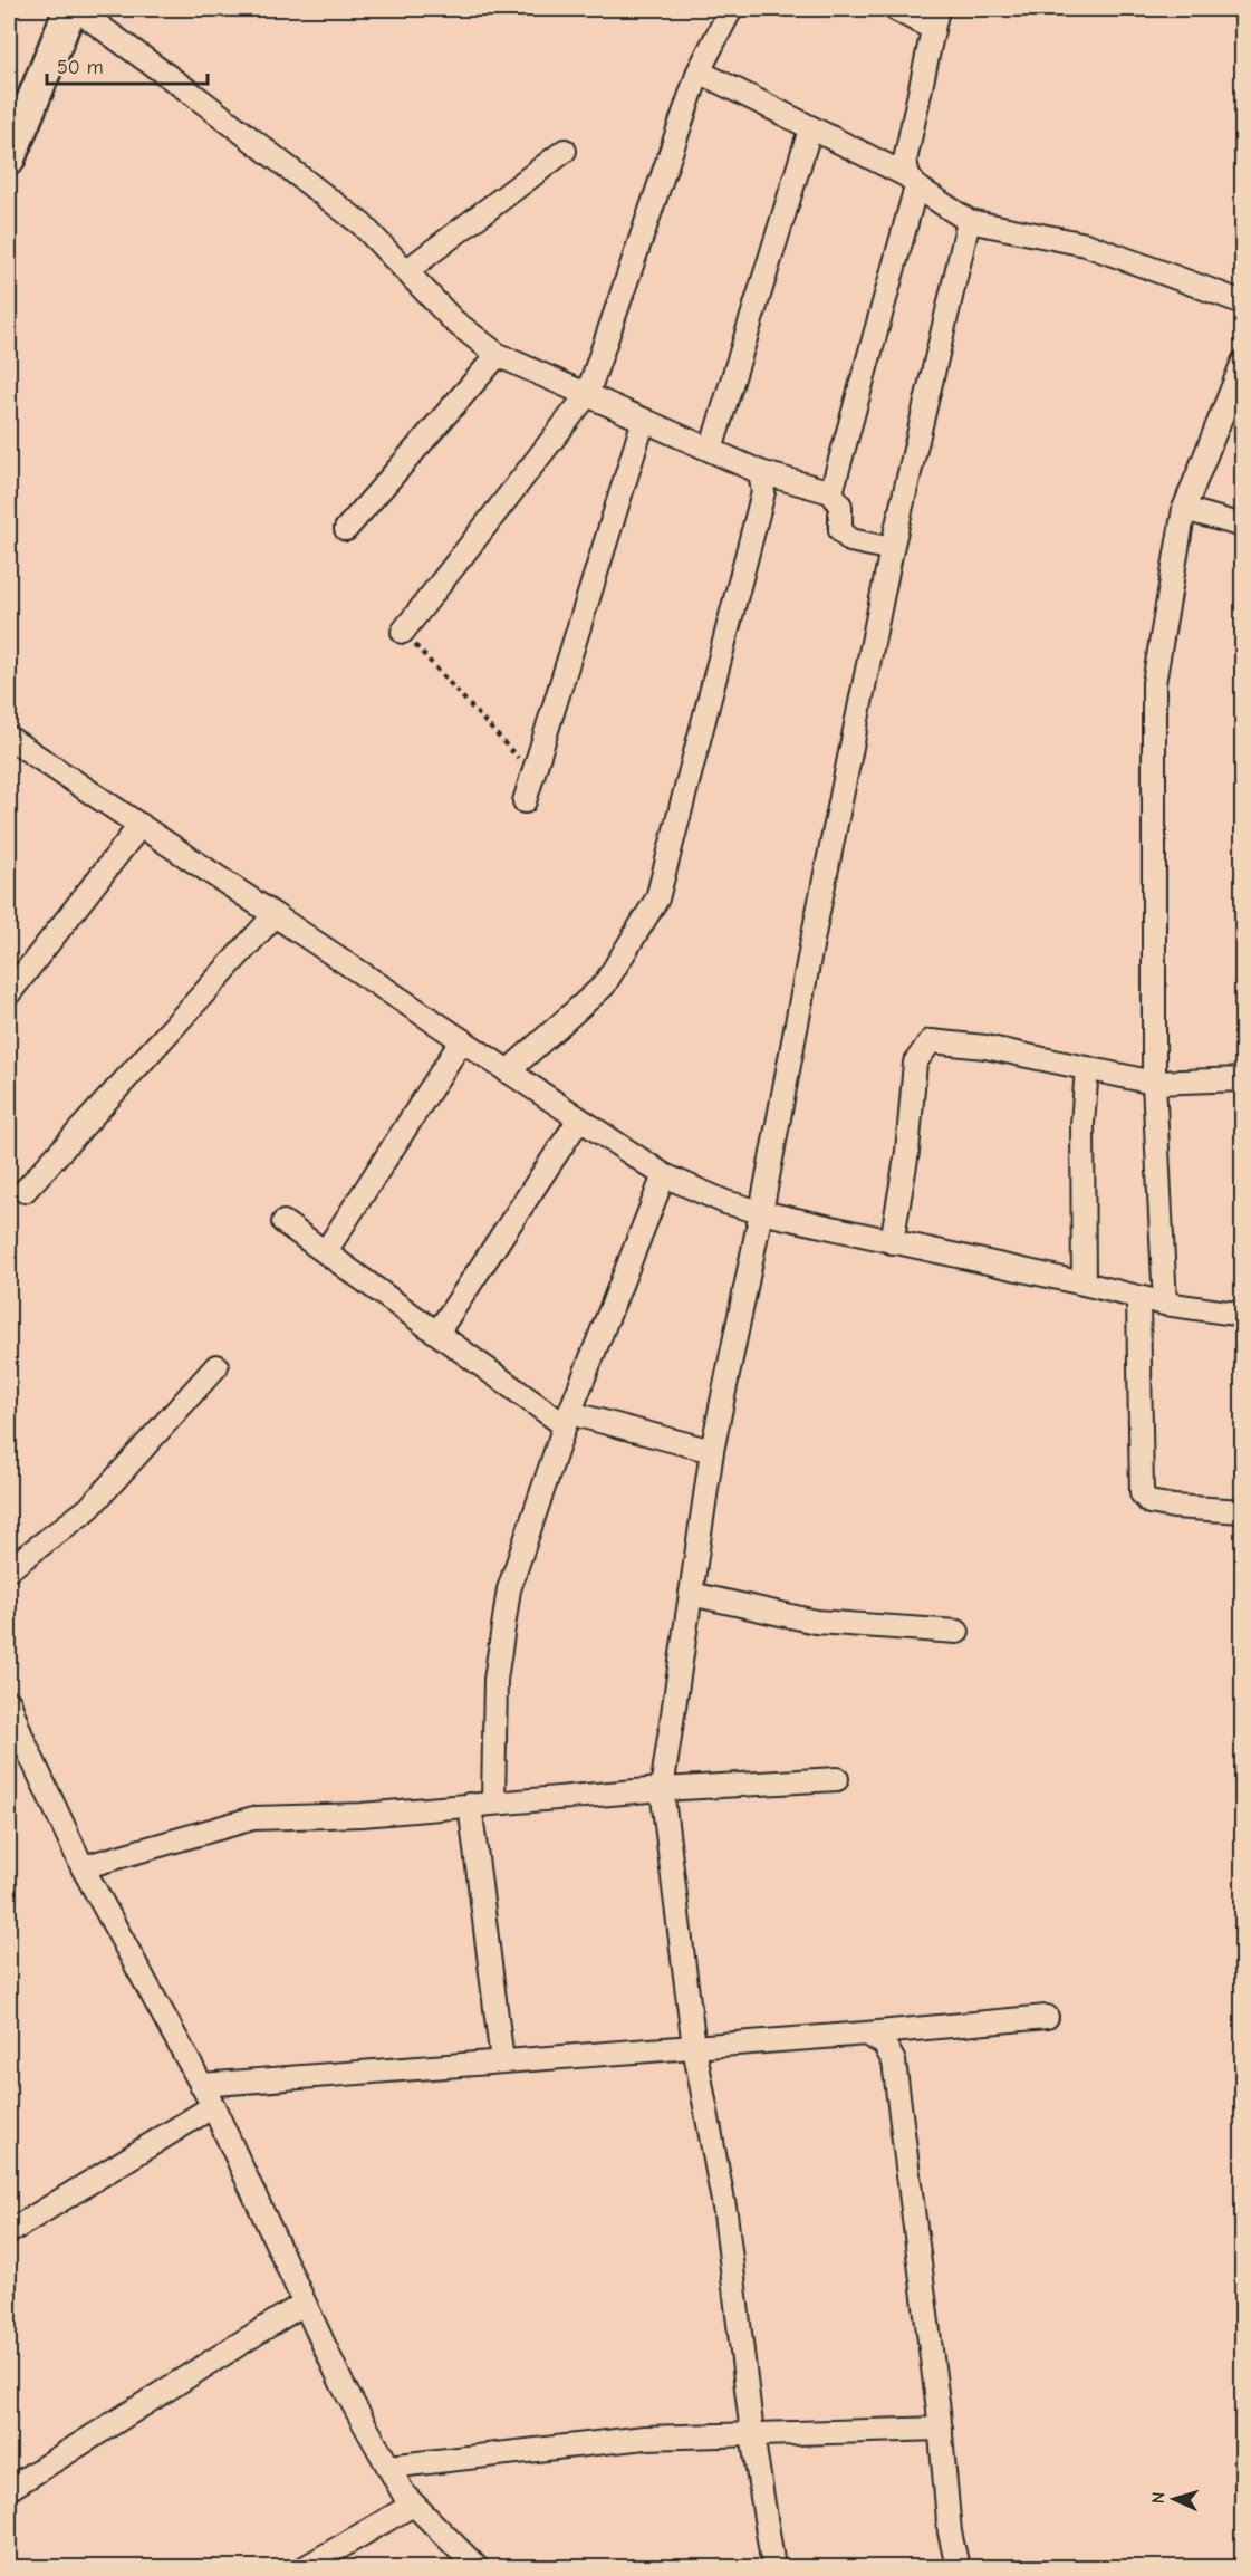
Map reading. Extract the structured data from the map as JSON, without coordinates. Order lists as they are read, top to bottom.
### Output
{
  "scale_bar": "50 m",
  "north": "left"
}
